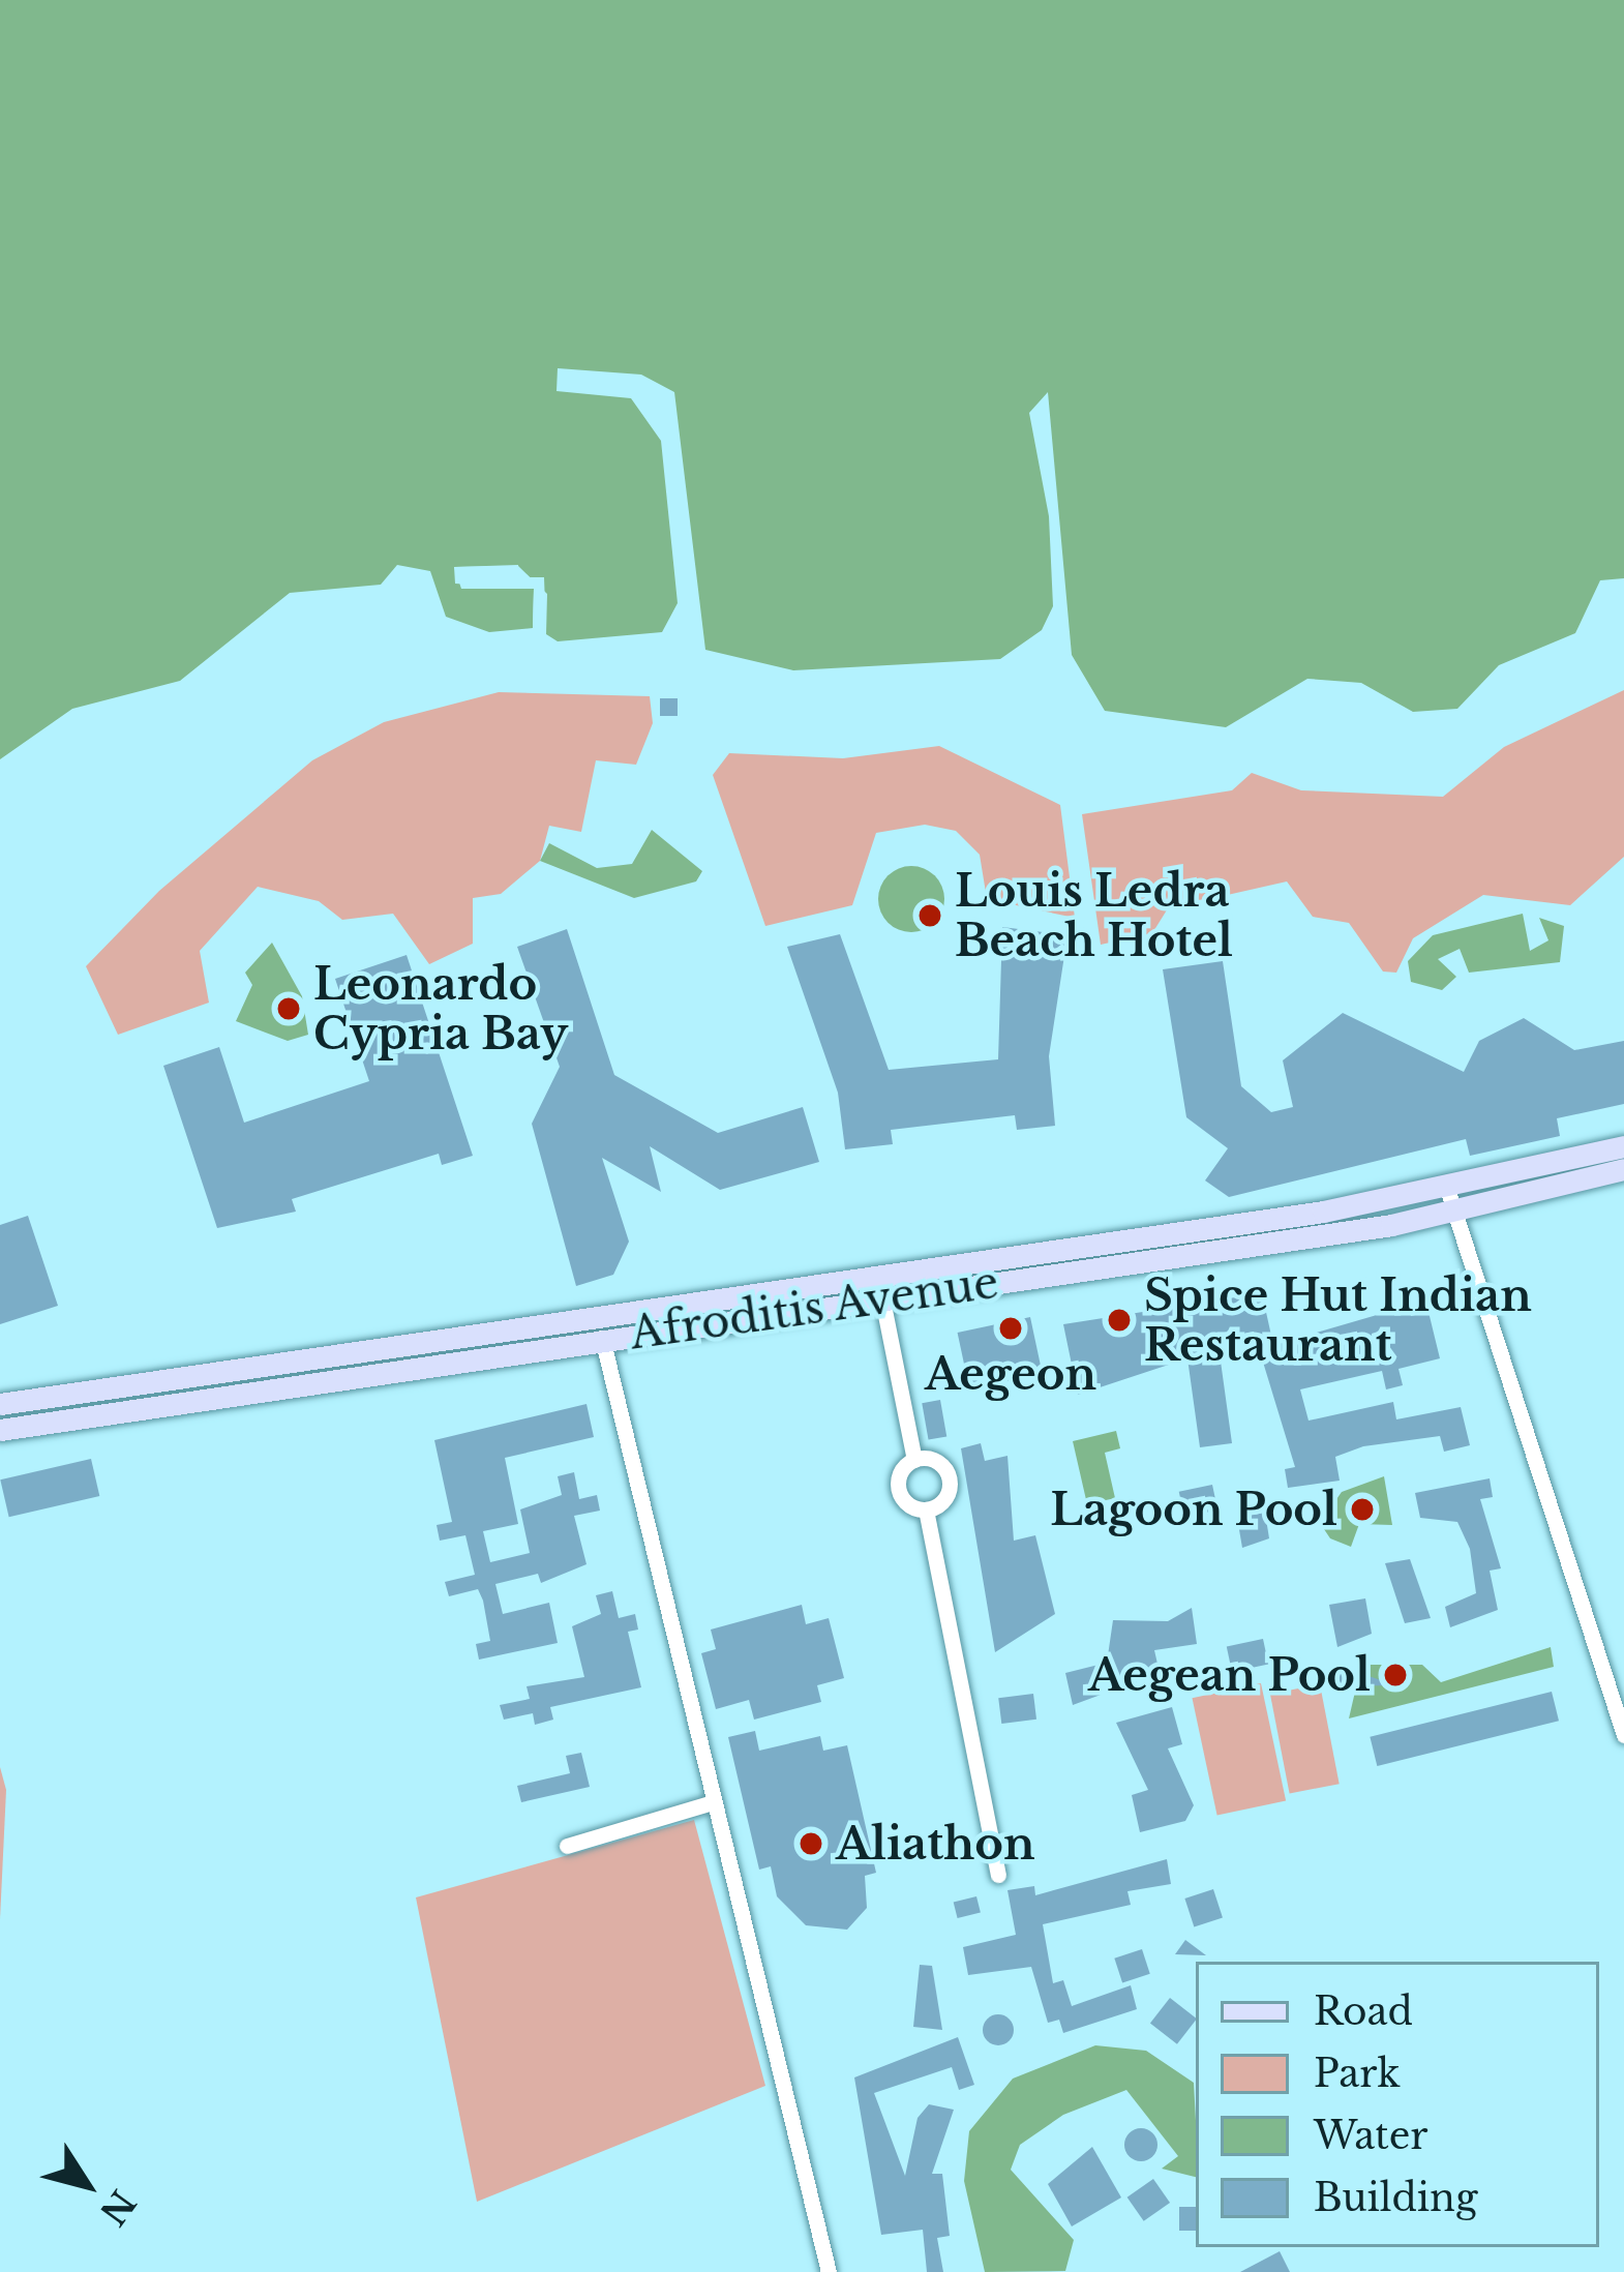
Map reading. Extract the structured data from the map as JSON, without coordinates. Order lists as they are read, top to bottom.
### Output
{
  "streets": {
    "main road": ["Afroditis Avenue"]
  },
  "places": [
    "Louis Ledra Beach Hotel",
    "Leonardo Cypria Bay",
    "Spice Hut Indian Restaurant",
    "Aegeon",
    "Lagoon Pool",
    "Aegean Pool",
    "Aliathon"
  ],
  "legend": [
    "Road",
    "Park",
    "Water",
    "Building"
  ],
  "north": "bottom right"
}
